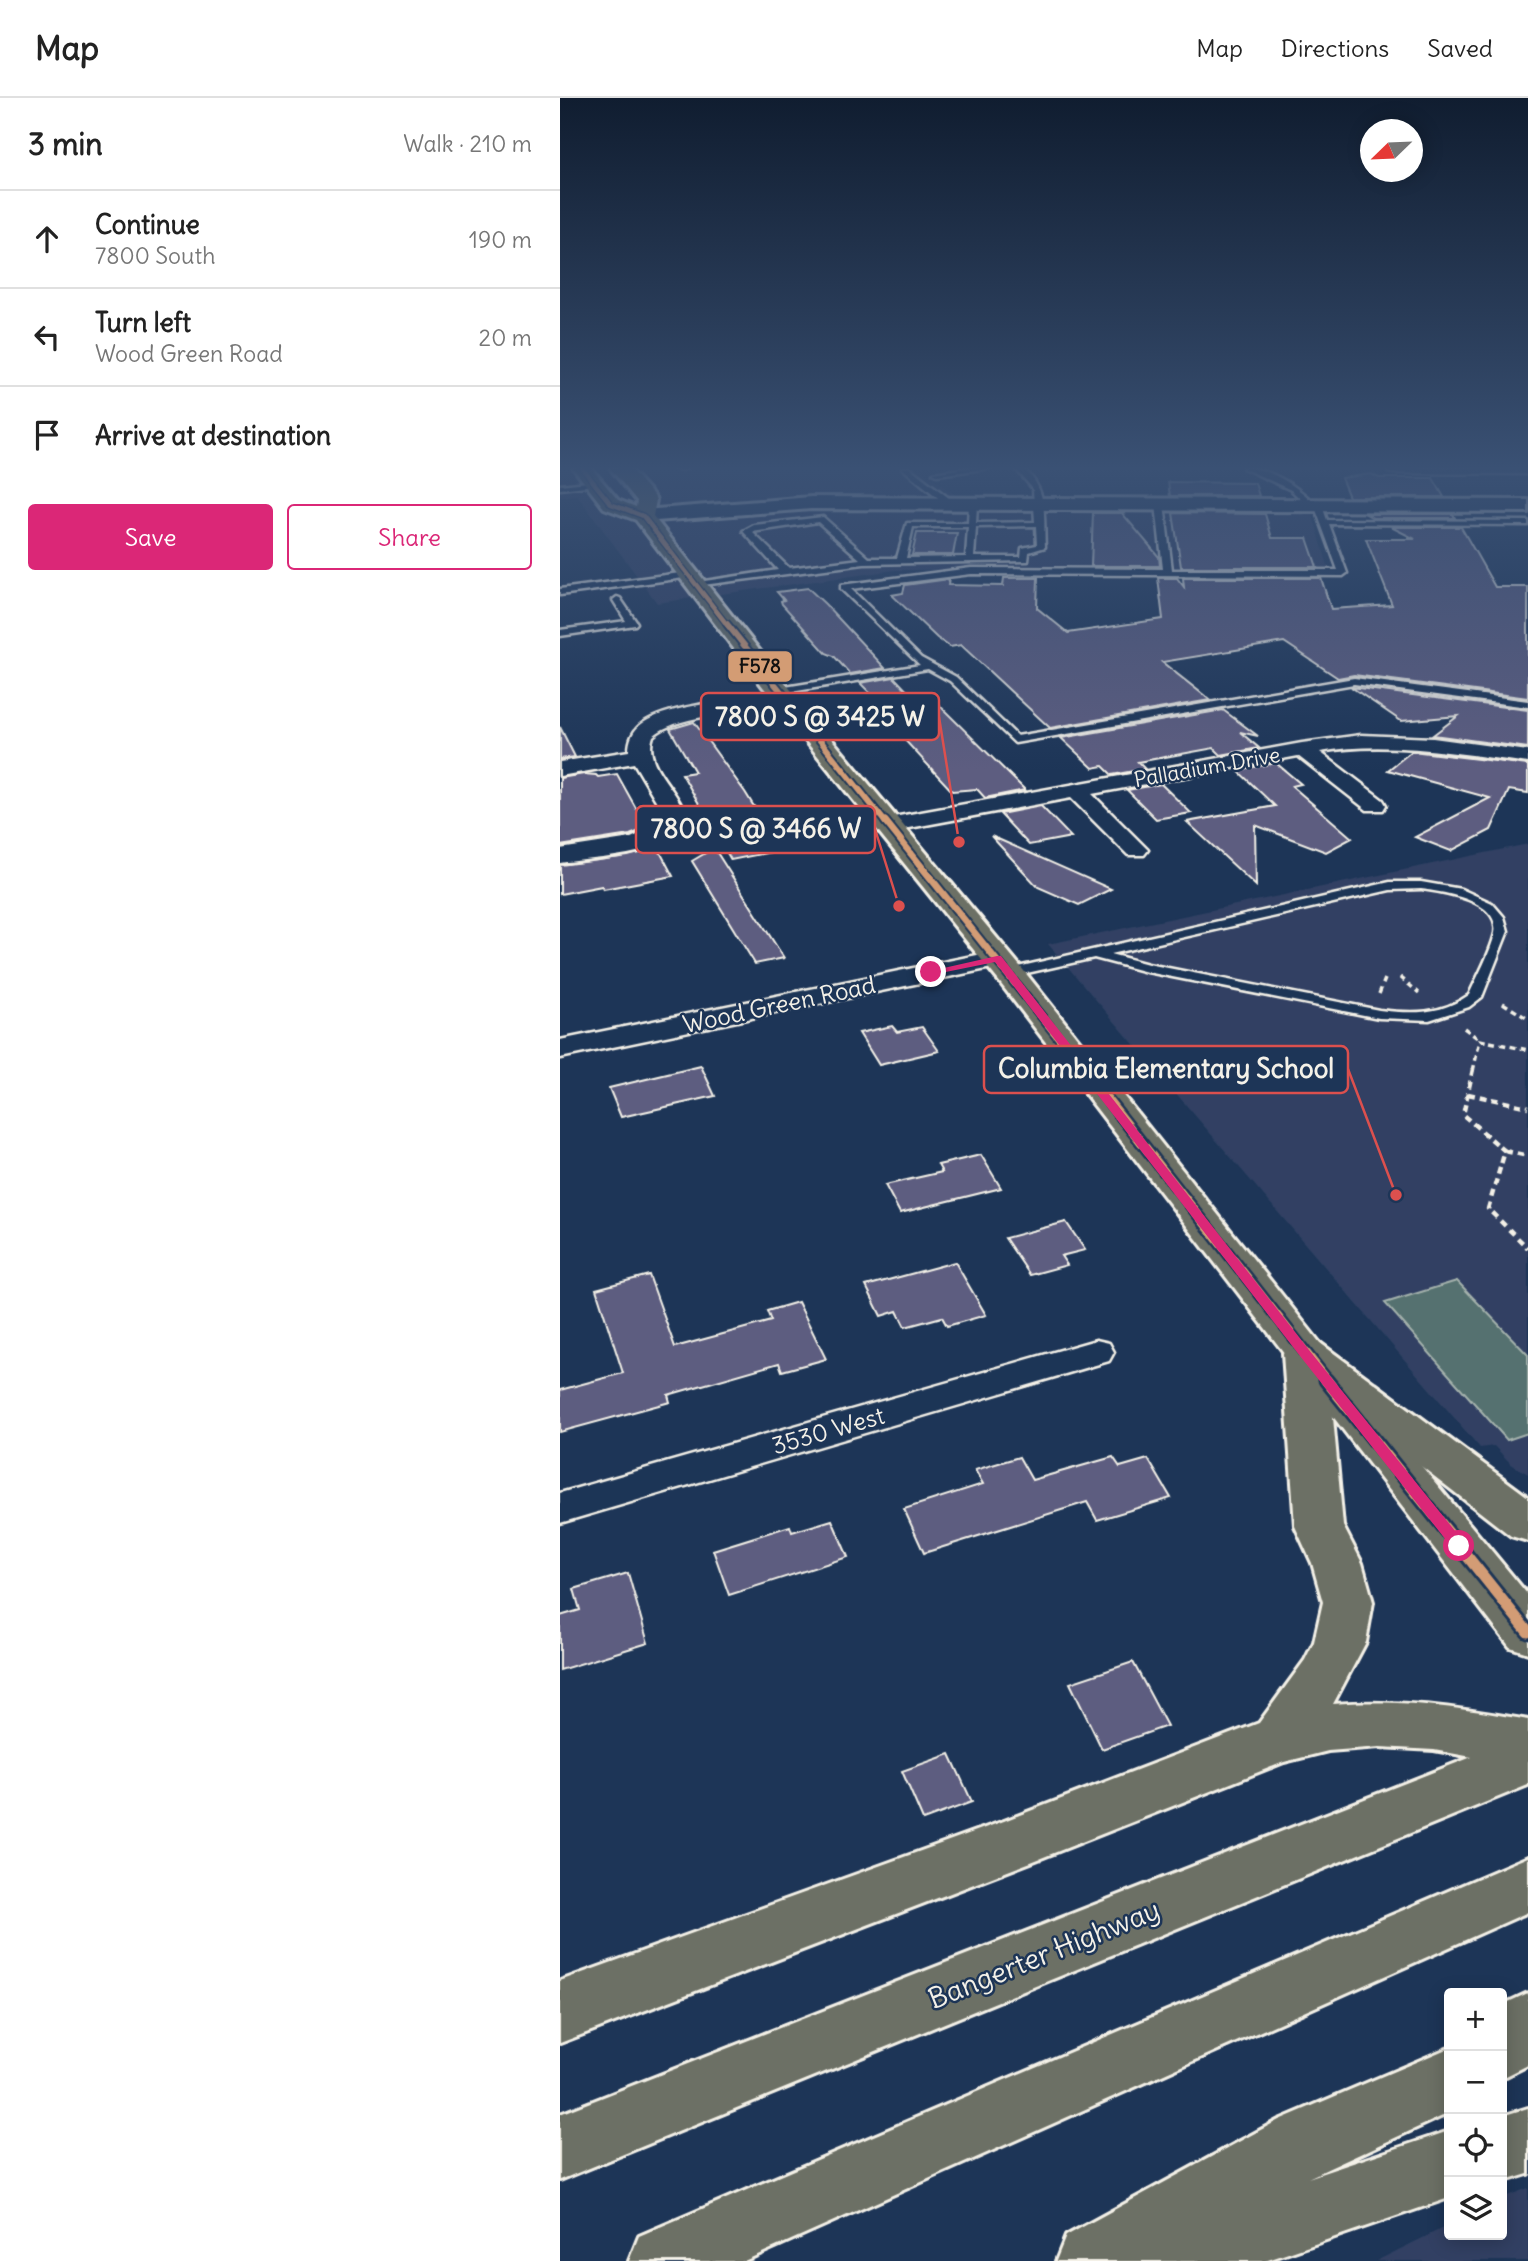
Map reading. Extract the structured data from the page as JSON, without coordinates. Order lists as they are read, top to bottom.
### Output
{
  "streets": {
    "main road": ["Bangerter Highway"],
    "street": ["Palladium Drive", "Wood Green Road", "3530 West"]
  },
  "places": ["7800 S @ 3425 W", "7800 S @ 3466 W", "Columbia Elementary School"],
  "lines": ["transit line F578"],
  "north": "bottom left",
  "page": {
    "header": "Map",
    "nav": ["Map", "Directions", "Saved"],
    "heading": ["3 min", "Walk · 210 m"],
    "list": [
      ["Continue", "7800 South", "190 m"],
      ["Turn left", "Wood Green Road", "20 m"],
      "Arrive at destination"
    ],
    "buttons": ["Save", "Share"],
    "map_buttons": ["+", "−"]
  }
}
